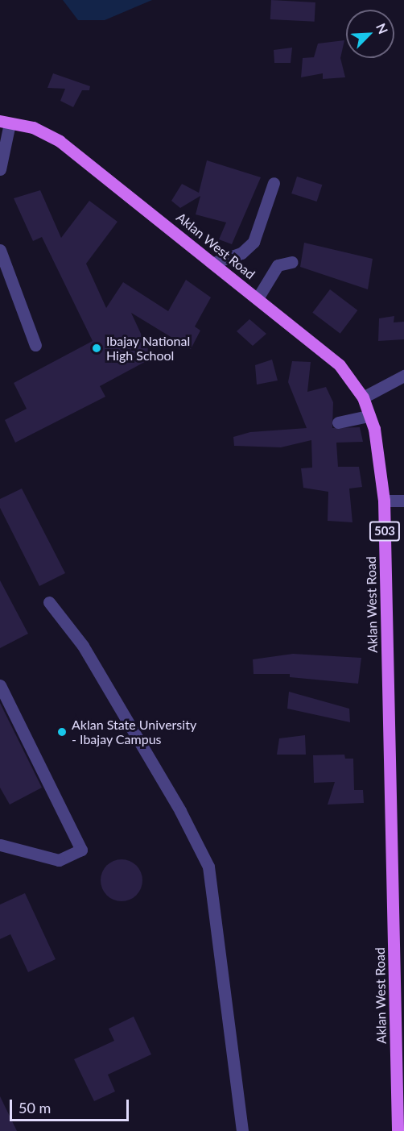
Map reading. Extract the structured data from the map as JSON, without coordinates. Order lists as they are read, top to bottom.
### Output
{
  "streets": {
    "main road": ["Aklan West Road", "503"]
  },
  "places": ["Ibajay National High School", "Aklan State University - Ibajay Campus"],
  "scale_bar": "50 m",
  "north": "top right"
}
